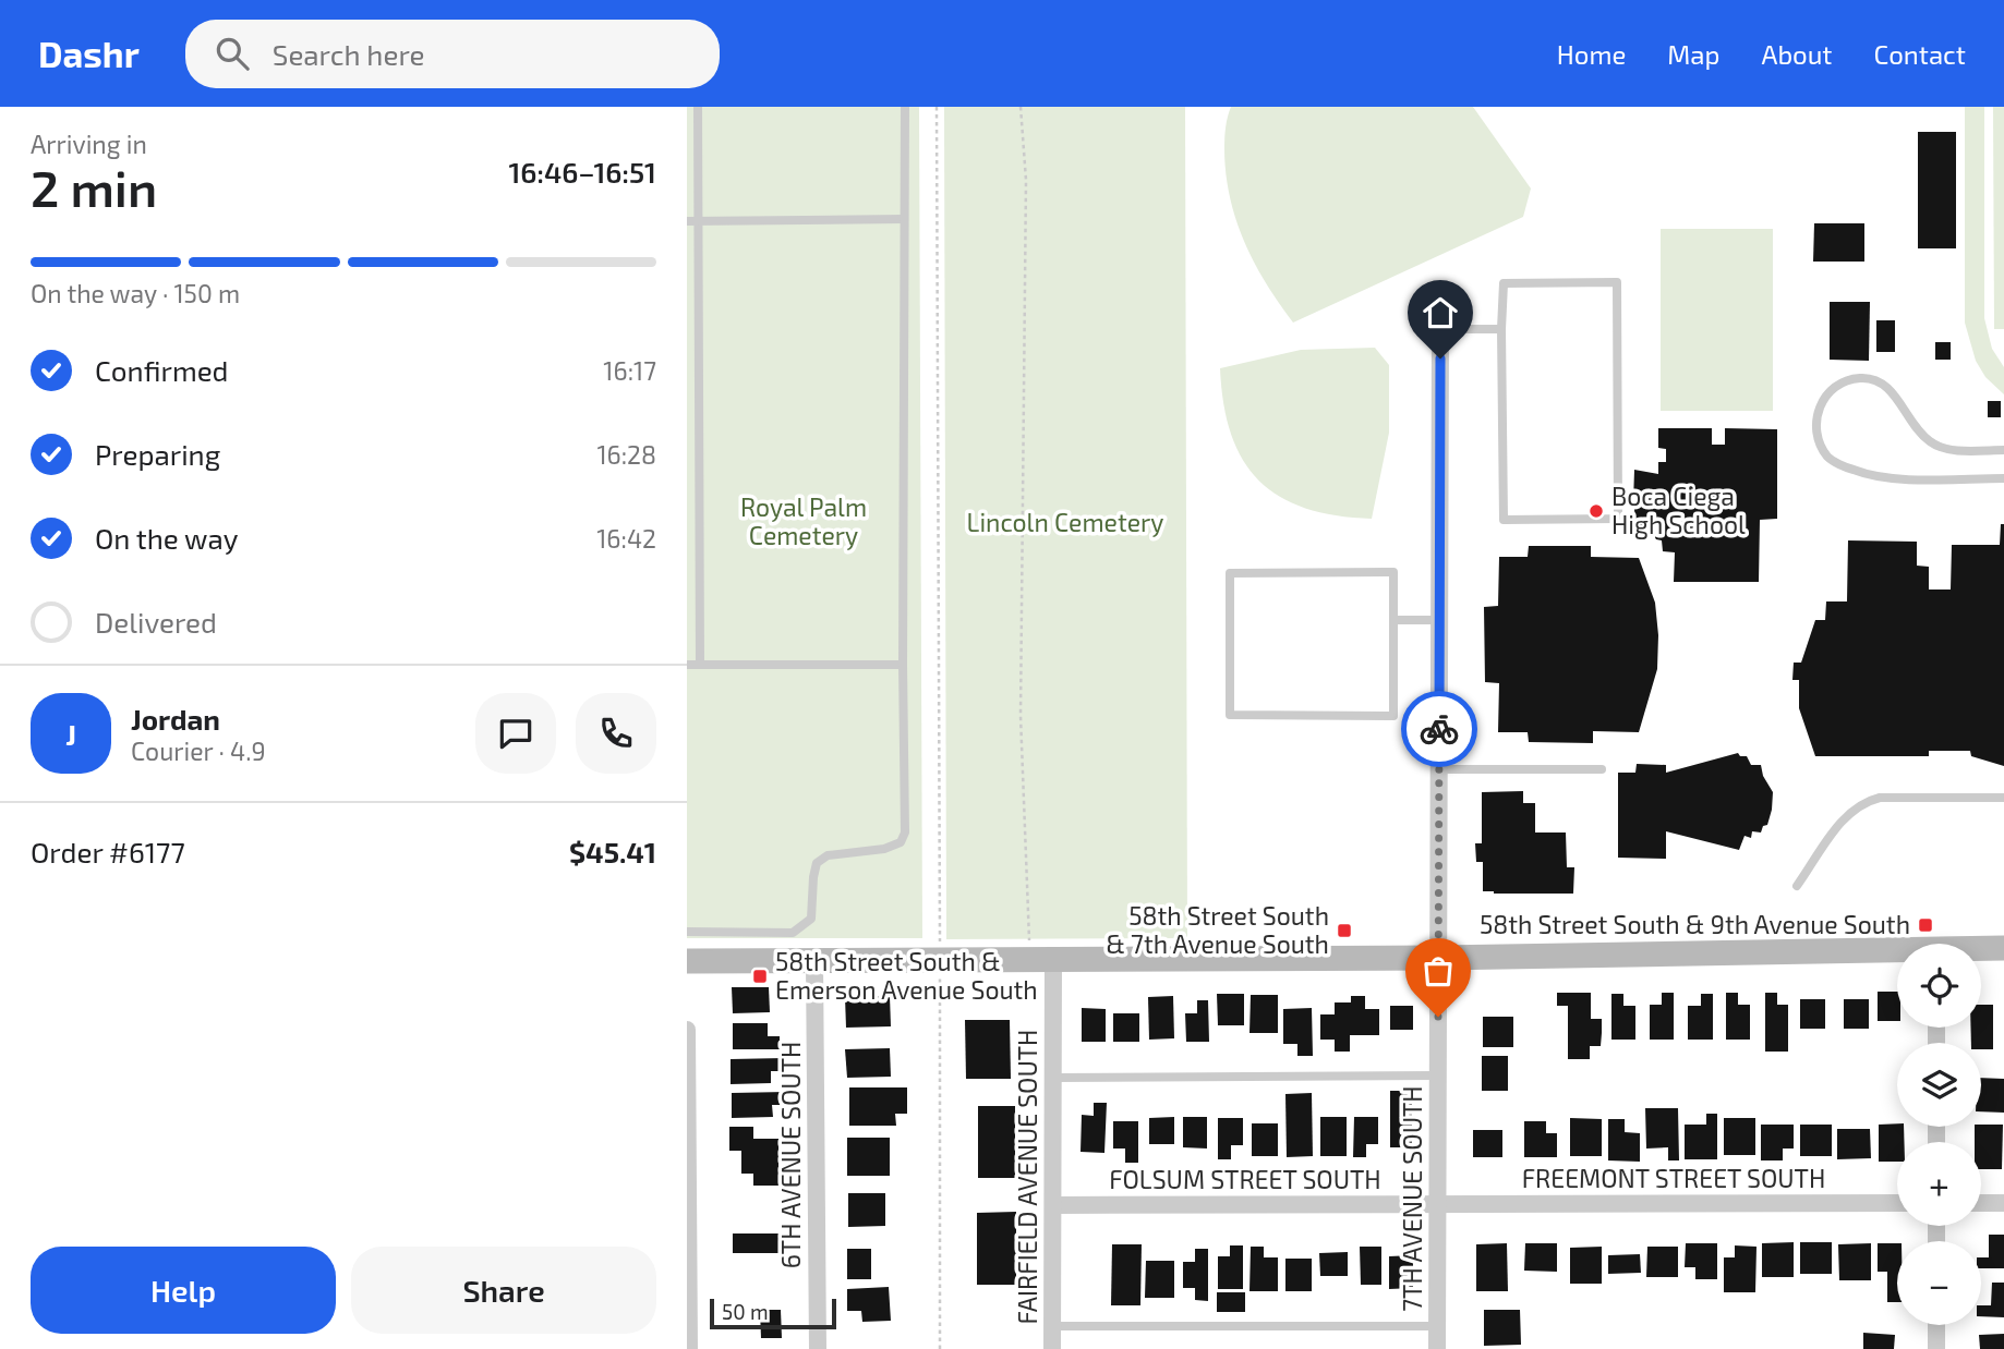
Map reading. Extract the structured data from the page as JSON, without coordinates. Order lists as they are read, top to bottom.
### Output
{
  "streets": {
    "street": [
      "6TH AVENUE SOUTH",
      "FAIRFIELD AVENUE SOUTH",
      "FREEMONT STREET SOUTH",
      "FOLSUM STREET SOUTH",
      "7TH AVENUE SOUTH"
    ]
  },
  "crossings": [
    ["FAIRFIELD AVENUE SOUTH", "FOLSUM STREET SOUTH"],
    ["FREEMONT STREET SOUTH", "FOLSUM STREET SOUTH"],
    ["FREEMONT STREET SOUTH", "7TH AVENUE SOUTH"],
    ["FOLSUM STREET SOUTH", "7TH AVENUE SOUTH"]
  ],
  "parks": ["Royal Palm Cemetery", "Lincoln Cemetery"],
  "places": {
    "other": ["Boca Ciega High School"],
    "transit": ["58th Street South & 9th Avenue South", "58th Street South & 7th Avenue South", "58th Street South & Emerson Avenue South"]
  },
  "scale_bar": "50 m",
  "page": {
    "header": "Dashr",
    "search": "Search here",
    "nav": [
      "Home",
      "Map",
      "About",
      "Contact"
    ],
    "heading": ["2 min", "Arriving in", "16:46–16:51"],
    "panel": [
      "Jordan",
      "Courier · 4.9",
      "Order #6177",
      "$45.41"
    ],
    "bar": "On the way · 150 m",
    "list": [
      ["Confirmed", "16:17"],
      ["Preparing", "16:28"],
      ["On the way", "16:42"],
      "Delivered"
    ],
    "round": "J",
    "map_buttons": ["+", "−"],
    "buttons": ["Help", "Share"],
    "scale": "50 m"
  }
}
